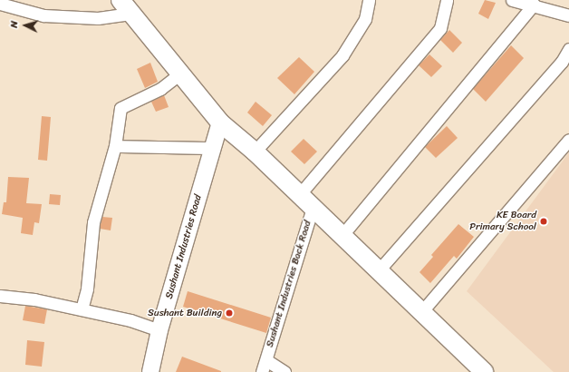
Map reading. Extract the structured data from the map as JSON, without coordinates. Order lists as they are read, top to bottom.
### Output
{
  "streets": {
    "street": ["Sushant Industries Road", "Sushant Industries Back Road"]
  },
  "places": ["KE Board Primary School", "Sushant Building"],
  "north": "left"
}
